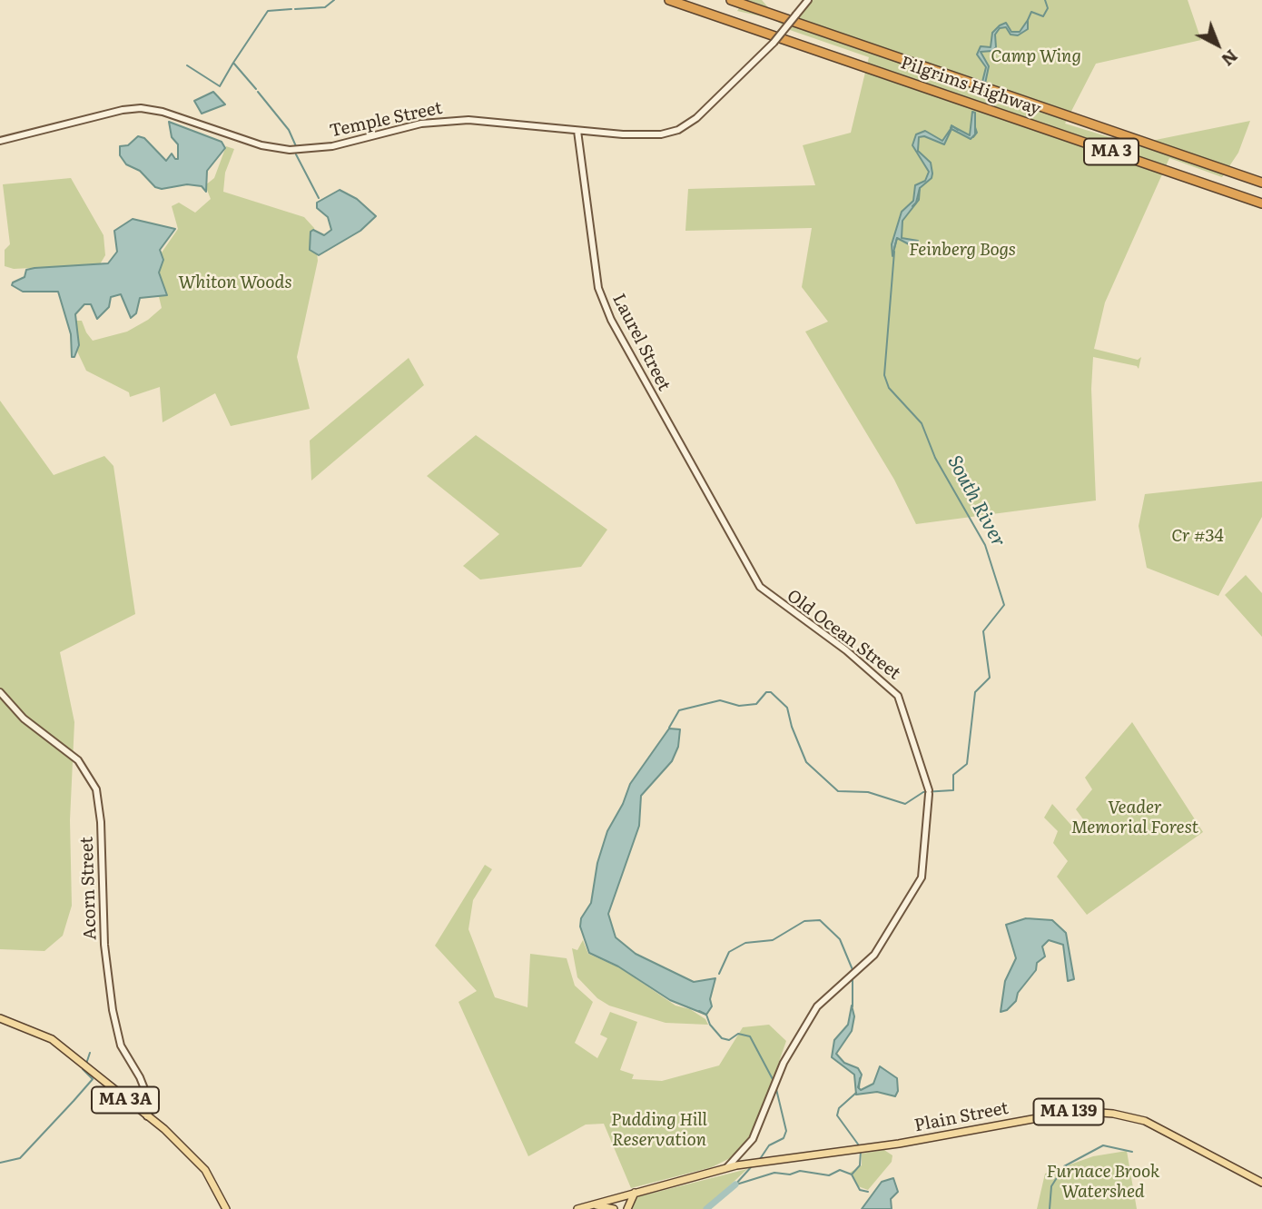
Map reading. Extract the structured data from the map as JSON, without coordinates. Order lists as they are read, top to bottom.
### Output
{
  "streets": {
    "highway": ["Pilgrims Highway", "MA 3"],
    "main road": [
      "Temple Street",
      "Laurel Street",
      "Old Ocean Street",
      "Acorn Street",
      "MA 3A",
      "MA 139",
      "Plain Street"
    ]
  },
  "crossings": [
    ["Temple Street", "Laurel Street"],
    ["Laurel Street", "Old Ocean Street"],
    ["Old Ocean Street", "MA 139"],
    ["Old Ocean Street", "Plain Street"],
    ["Acorn Street", "MA 3A"],
    ["MA 139", "Plain Street"]
  ],
  "water": ["South River"],
  "parks": [
    "Camp Wing",
    "Feinberg Bogs",
    "Whiton Woods",
    "Cr #34",
    "Veader Memorial Forest",
    "Pudding Hill Reservation",
    "Furnace Brook Watershed"
  ],
  "north": "bottom right"
}
